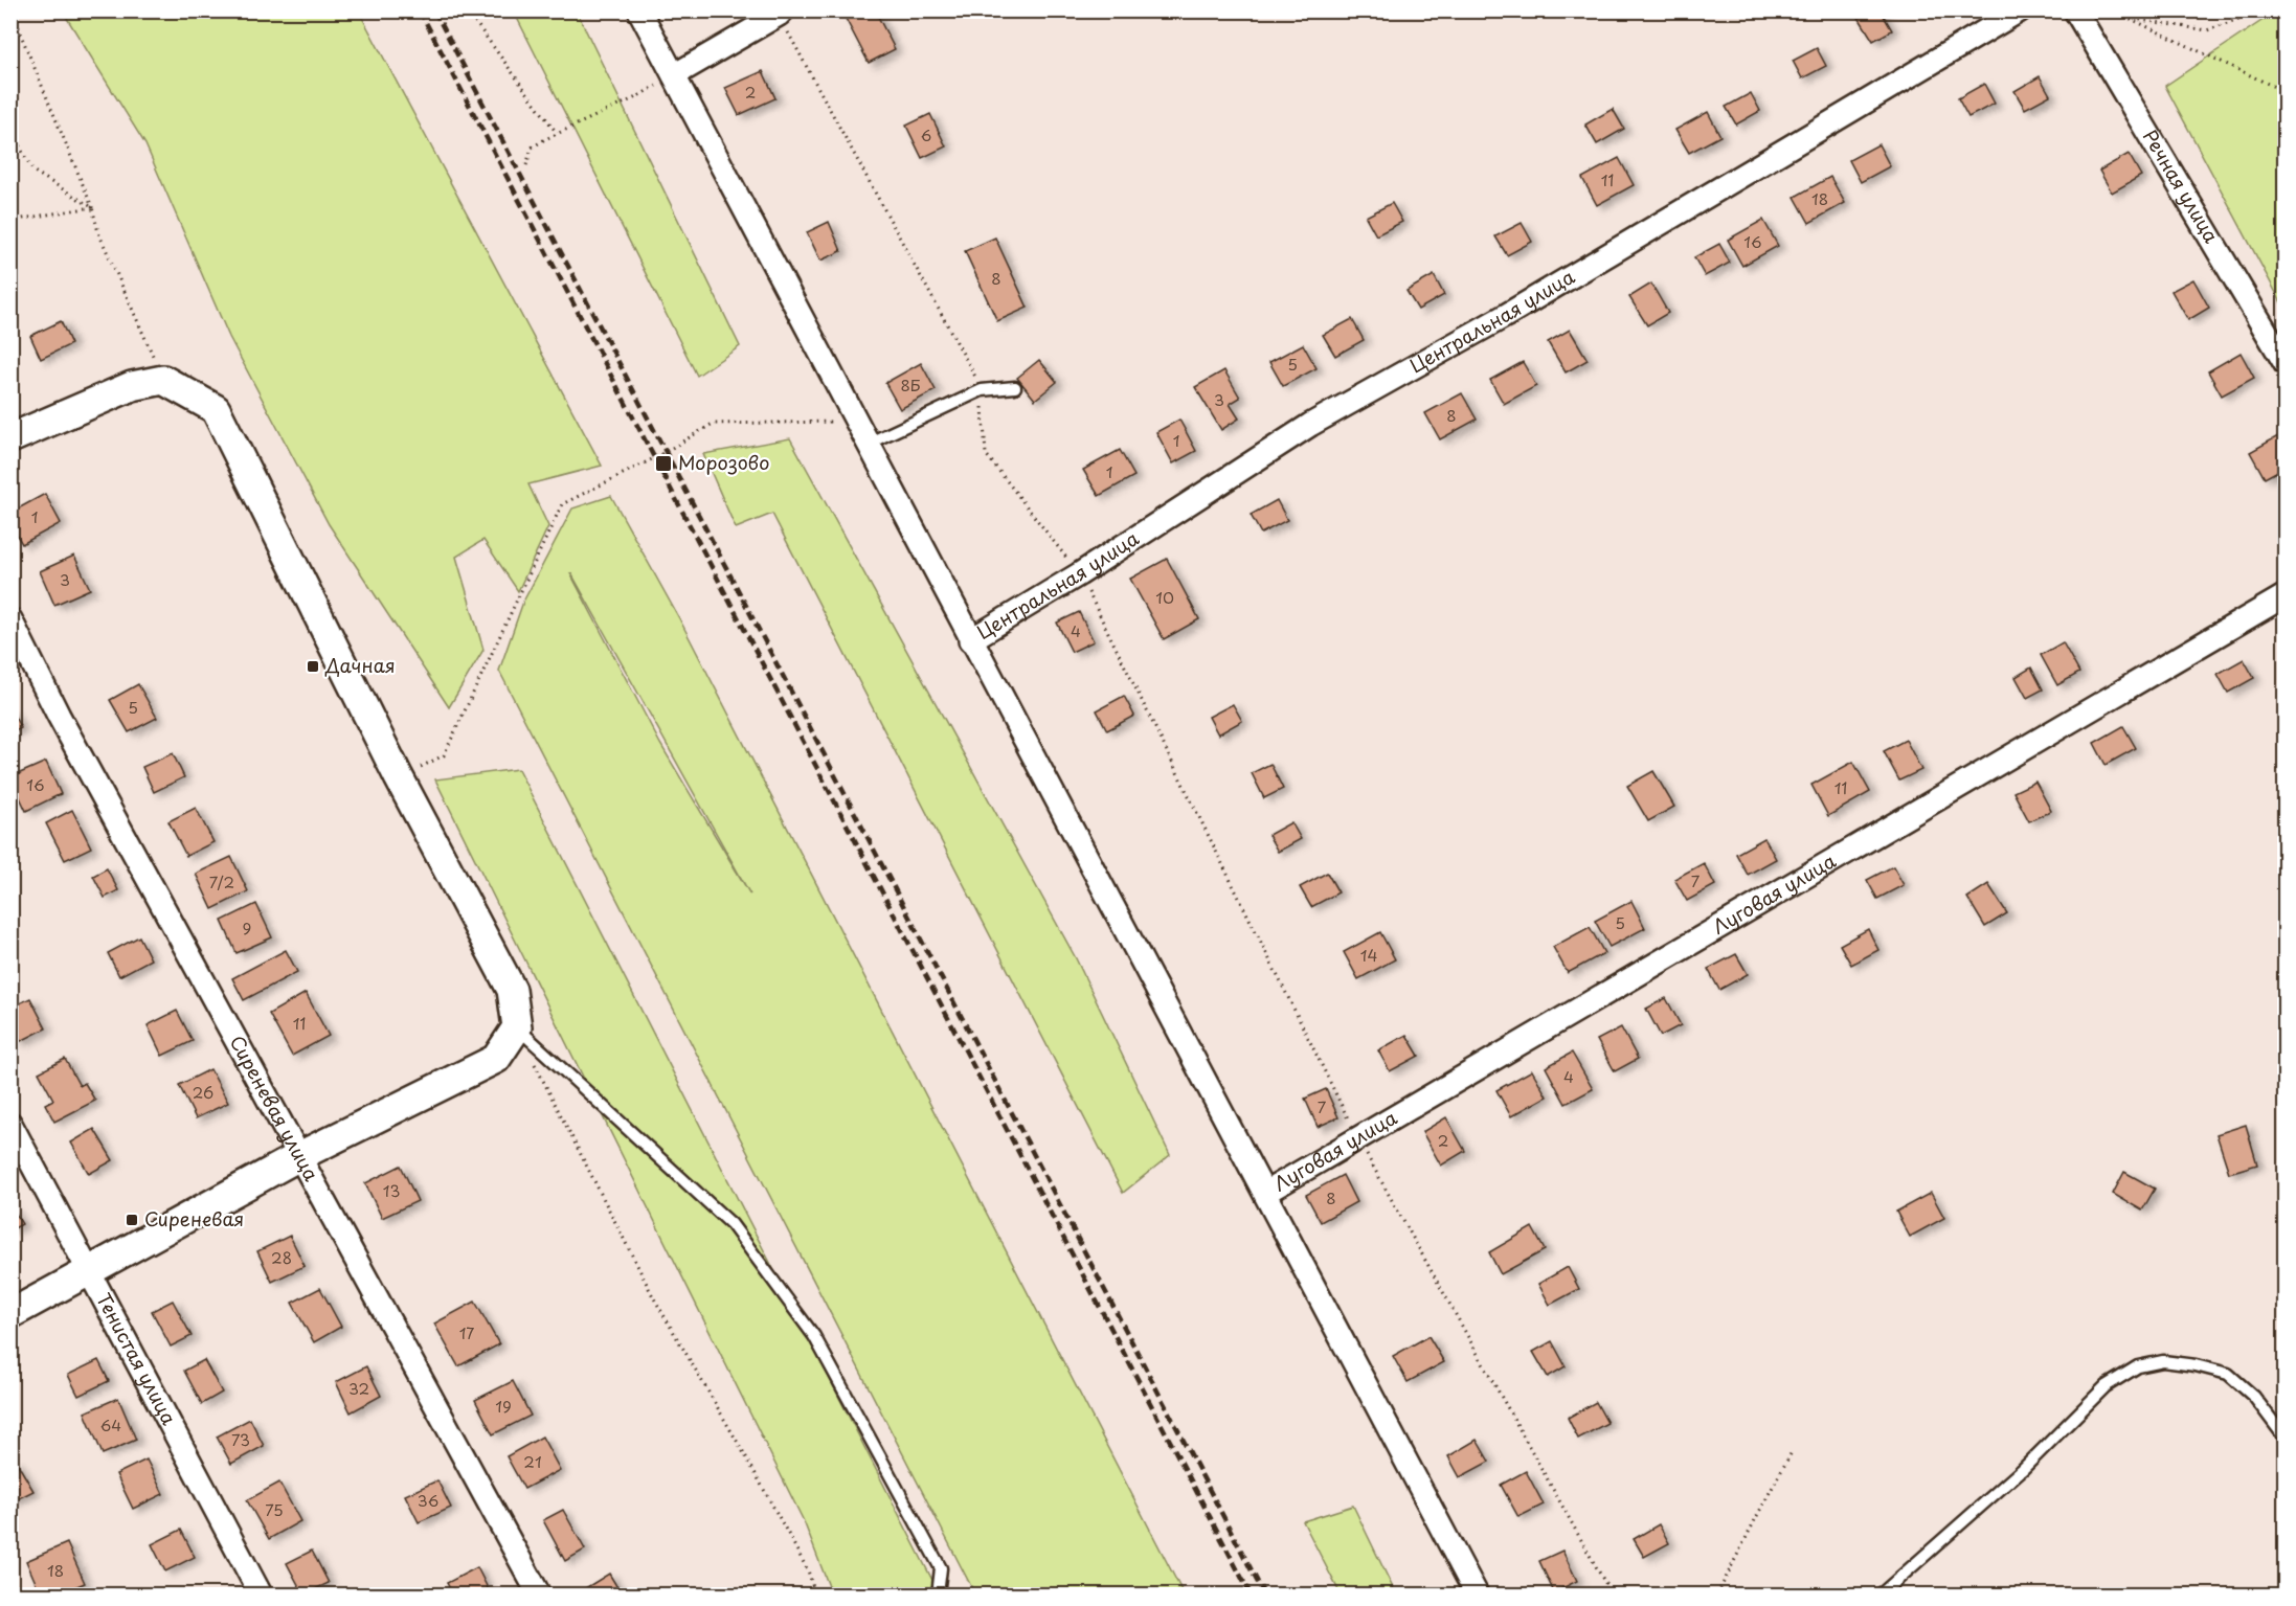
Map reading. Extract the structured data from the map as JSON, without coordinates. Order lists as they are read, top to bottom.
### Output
{
  "streets": {
    "street": [
      "Речная улица",
      "Центральная улица",
      "Луговая улица",
      "Сиреневая улица",
      "Тенистая улица"
    ]
  },
  "places": {
    "transit": ["Морозово", "Дачная", "Сиреневая"]
  },
  "house_numbers": [
    "2",
    "6",
    "11",
    "18",
    "16",
    "8",
    "5",
    "8Б",
    "3",
    "8",
    "1",
    "1",
    "1",
    "3",
    "10",
    "4",
    "5",
    "16",
    "11",
    "7",
    "7/2",
    "5",
    "9",
    "14",
    "11",
    "4",
    "26",
    "7",
    "2",
    "13",
    "8",
    "28",
    "17",
    "32",
    "19",
    "64",
    "73",
    "21",
    "36",
    "75",
    "18"
  ]
}
